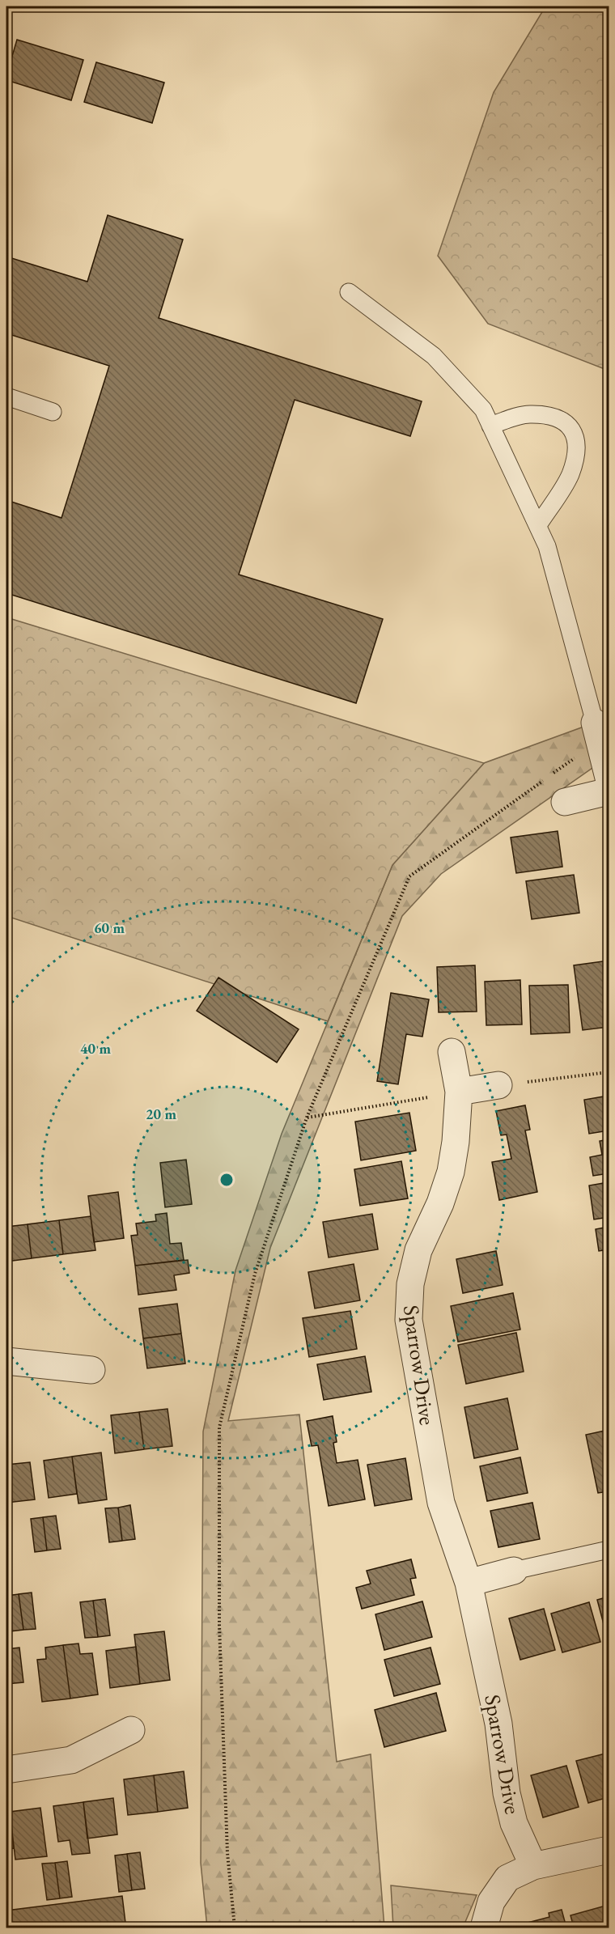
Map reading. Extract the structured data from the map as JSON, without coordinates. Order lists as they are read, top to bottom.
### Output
{
  "streets": {
    "street": ["Sparrow Drive"]
  },
  "rings": ["60 m", "40 m", "20 m"]
}
